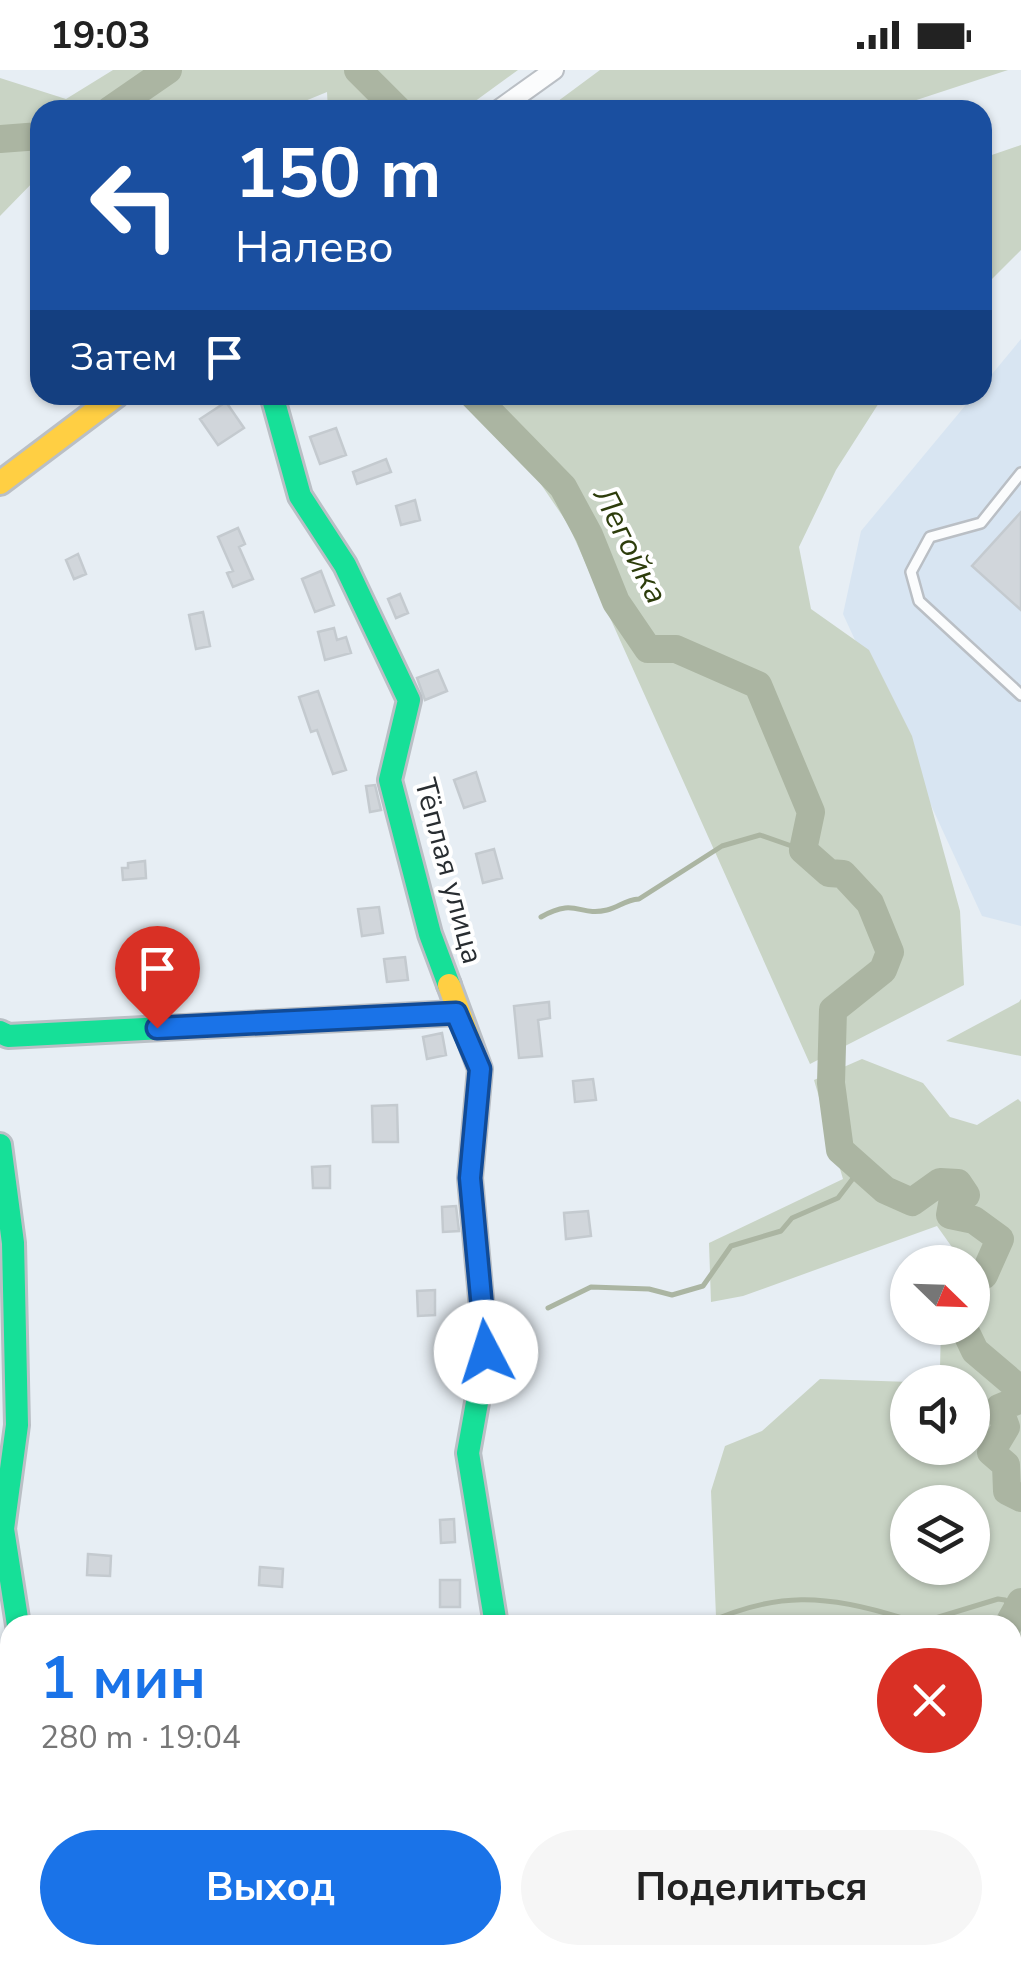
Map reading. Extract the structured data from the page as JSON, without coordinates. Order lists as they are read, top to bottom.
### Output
{
  "streets": {
    "street": ["Тёплая улица"]
  },
  "water": ["Легойка"],
  "north": "bottom right",
  "page": {
    "status": "19:03",
    "turn": ["150 m", "Налево"],
    "then": "Затем",
    "heading": ["1 мин", "280 m · 19:04"],
    "buttons": ["Выход", "Поделиться"]
  }
}
